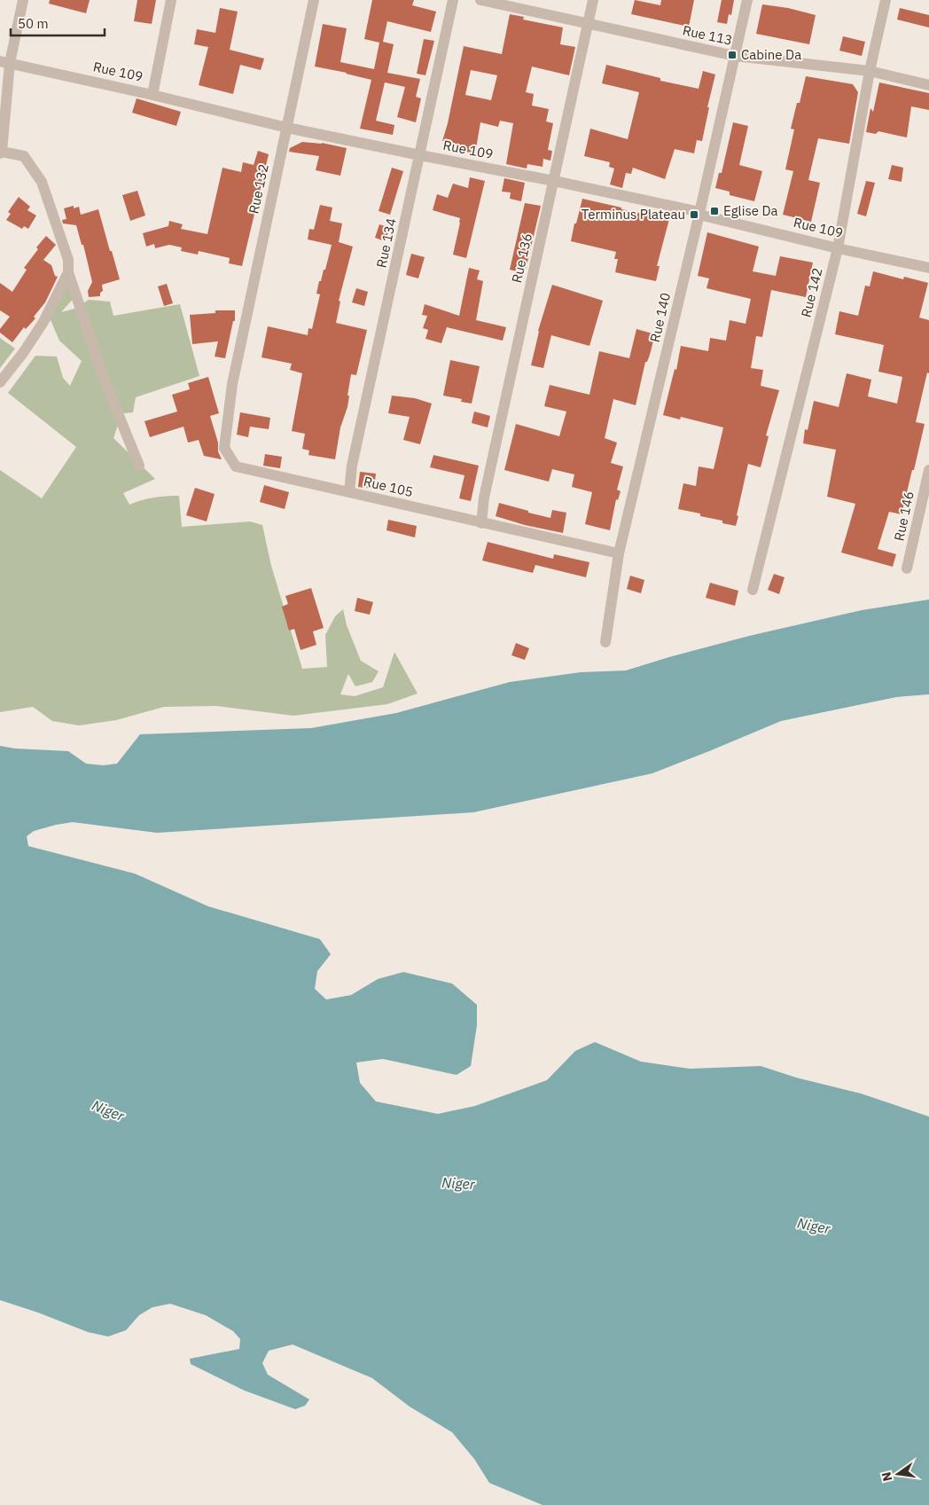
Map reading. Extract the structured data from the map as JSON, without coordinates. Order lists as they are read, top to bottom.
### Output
{
  "streets": {
    "street": [
      "Rue 113",
      "Rue 109",
      "Rue 132",
      "Rue 134",
      "Rue 136",
      "Rue 142",
      "Rue 140",
      "Rue 105",
      "Rue 146"
    ]
  },
  "crossings": [
    ["Rue 113", "Rue 136"],
    ["Rue 113", "Rue 142"],
    ["Rue 113", "Rue 140"],
    ["Rue 109", "Rue 132"],
    ["Rue 109", "Rue 134"],
    ["Rue 109", "Rue 136"],
    ["Rue 109", "Rue 142"],
    ["Rue 109", "Rue 140"],
    ["Rue 132", "Rue 105"],
    ["Rue 134", "Rue 105"],
    ["Rue 136", "Rue 105"],
    ["Rue 140", "Rue 105"]
  ],
  "water": ["Niger"],
  "places": {
    "transit": ["Cabine Da", "Eglise Da", "Terminus Plateau"]
  },
  "scale_bar": "50 m",
  "north": "left"
}
